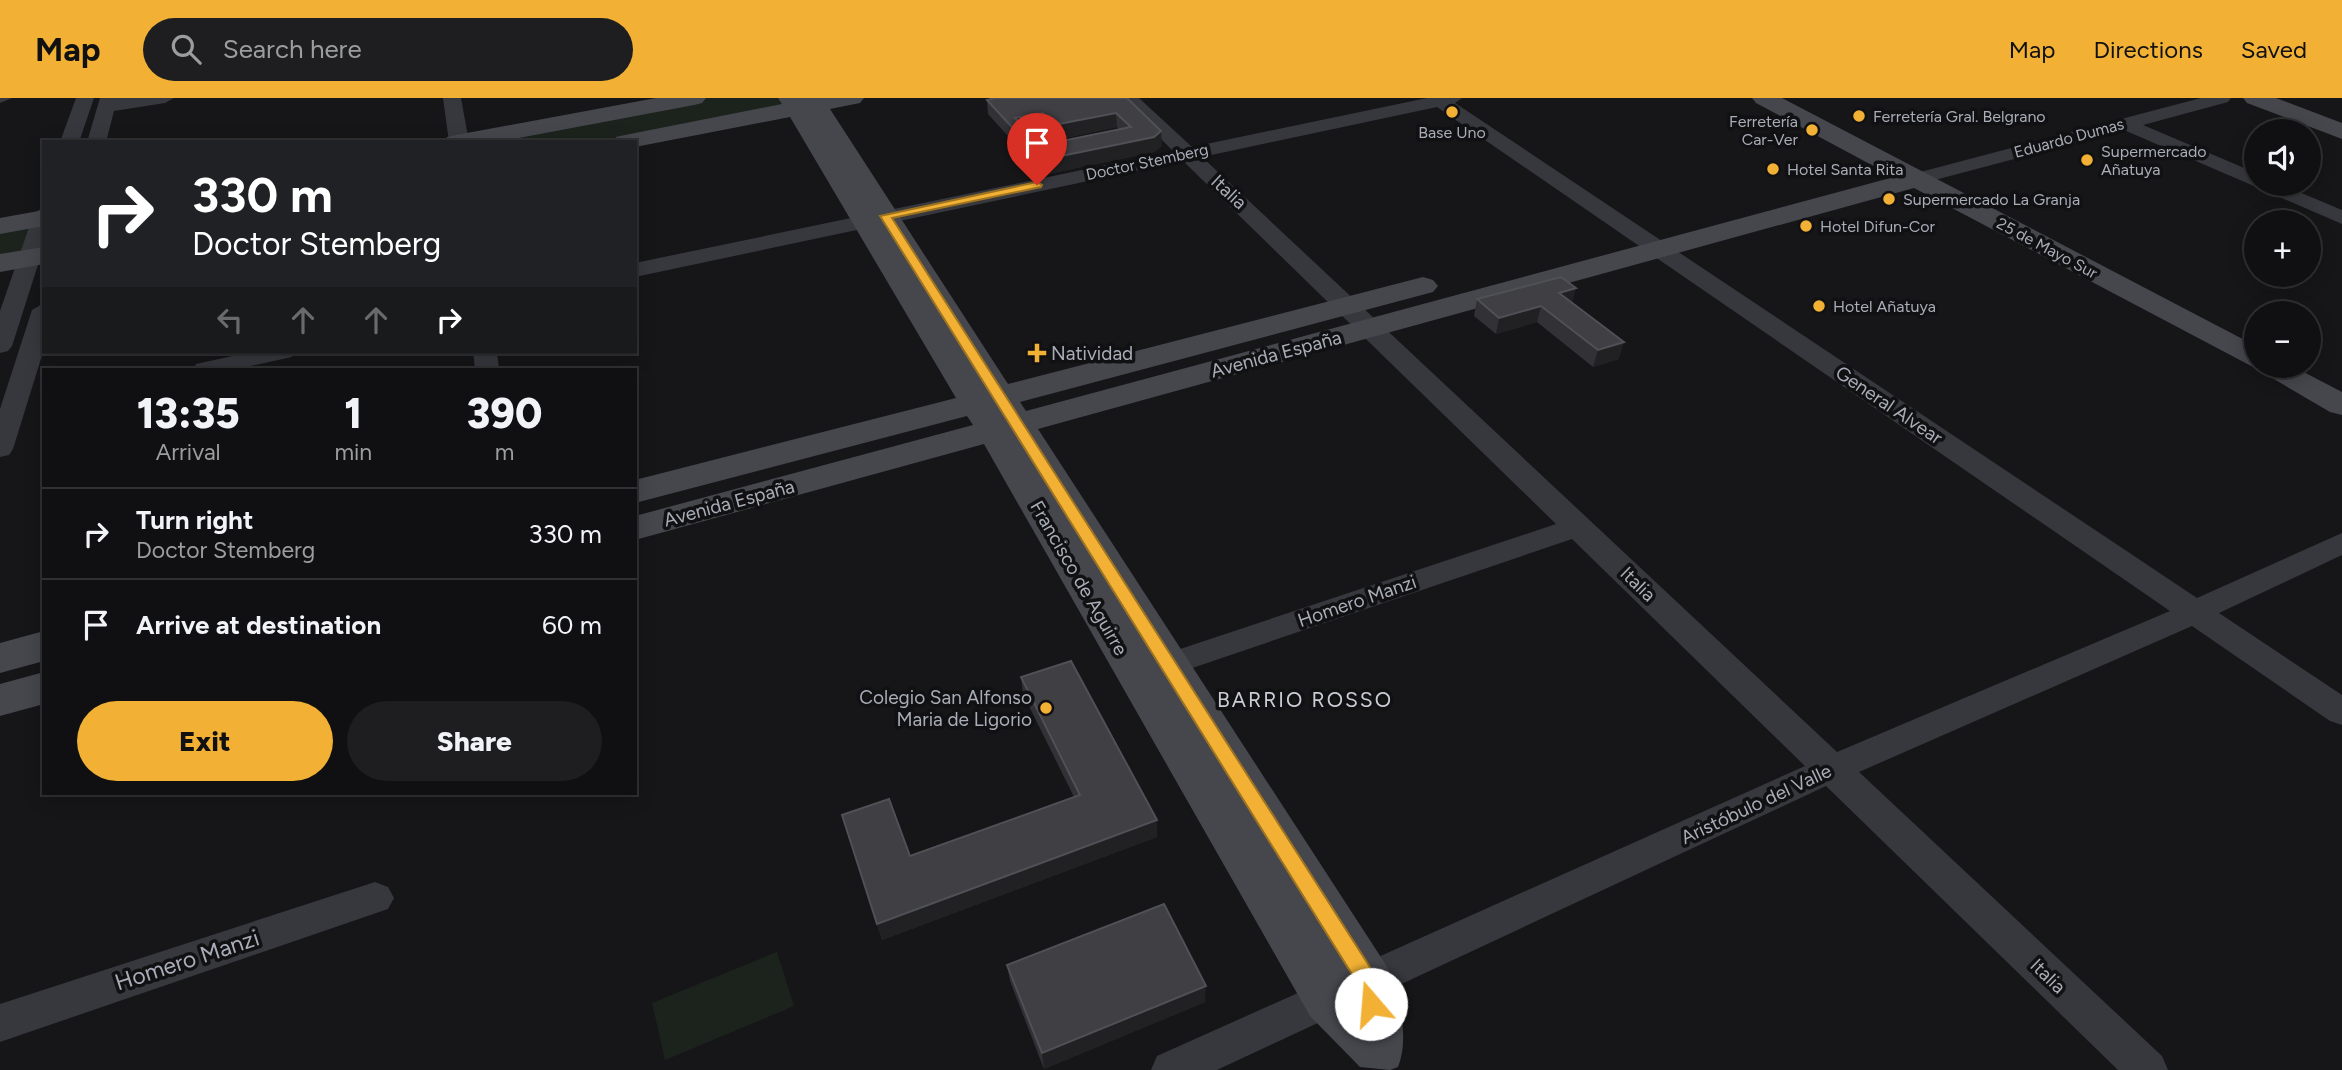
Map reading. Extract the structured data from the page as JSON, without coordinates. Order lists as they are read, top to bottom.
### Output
{
  "streets": {
    "street": [
      "Eduardo Dumas",
      "Doctor Stemberg",
      "Italia",
      "25 de Mayo Sur",
      "Avenida España",
      "General Alvear",
      "Francisco de Aguirre",
      "Homero Manzi",
      "Aristóbulo del Valle"
    ]
  },
  "crossings": [
    ["Eduardo Dumas", "25 de Mayo Sur"],
    ["Eduardo Dumas", "Avenida España"],
    ["Doctor Stemberg", "Italia"],
    ["Doctor Stemberg", "General Alvear"],
    ["Doctor Stemberg", "Francisco de Aguirre"],
    ["Italia", "Avenida España"],
    ["Italia", "Homero Manzi"],
    ["Italia", "Aristóbulo del Valle"],
    ["25 de Mayo Sur", "Avenida España"],
    ["Avenida España", "General Alvear"],
    ["Avenida España", "Francisco de Aguirre"],
    ["General Alvear", "Aristóbulo del Valle"],
    ["Francisco de Aguirre", "Homero Manzi"],
    ["Francisco de Aguirre", "Aristóbulo del Valle"]
  ],
  "districts": ["BARRIO ROSSO"],
  "places": {
    "other": [
      "Base Uno",
      "Ferretería Gral. Belgrano",
      "Ferretería Car-Ver",
      "Supermercado Añatuya",
      "Hotel Santa Rita",
      "Supermercado La Granja",
      "Hotel Difun-Cor",
      "Hotel Añatuya",
      "Colegio San Alfonso Maria de Ligorio"
    ],
    "health": ["Natividad"]
  },
  "page": {
    "header": "Map",
    "search": "Search here",
    "nav": ["Map", "Directions", "Saved"],
    "map_buttons": ["+", "−"],
    "turn": ["330 m", "Doctor Stemberg"],
    "eta": [
      "13:35",
      "Arrival",
      "1",
      "min",
      "390",
      "m"
    ],
    "list": [
      {
        "name": "Turn right",
        "note": "Doctor Stemberg",
        "value": "330 m"
      },
      {
        "name": "Arrive at destination",
        "value": "60 m"
      }
    ],
    "buttons": ["Exit", "Share"]
  }
}
